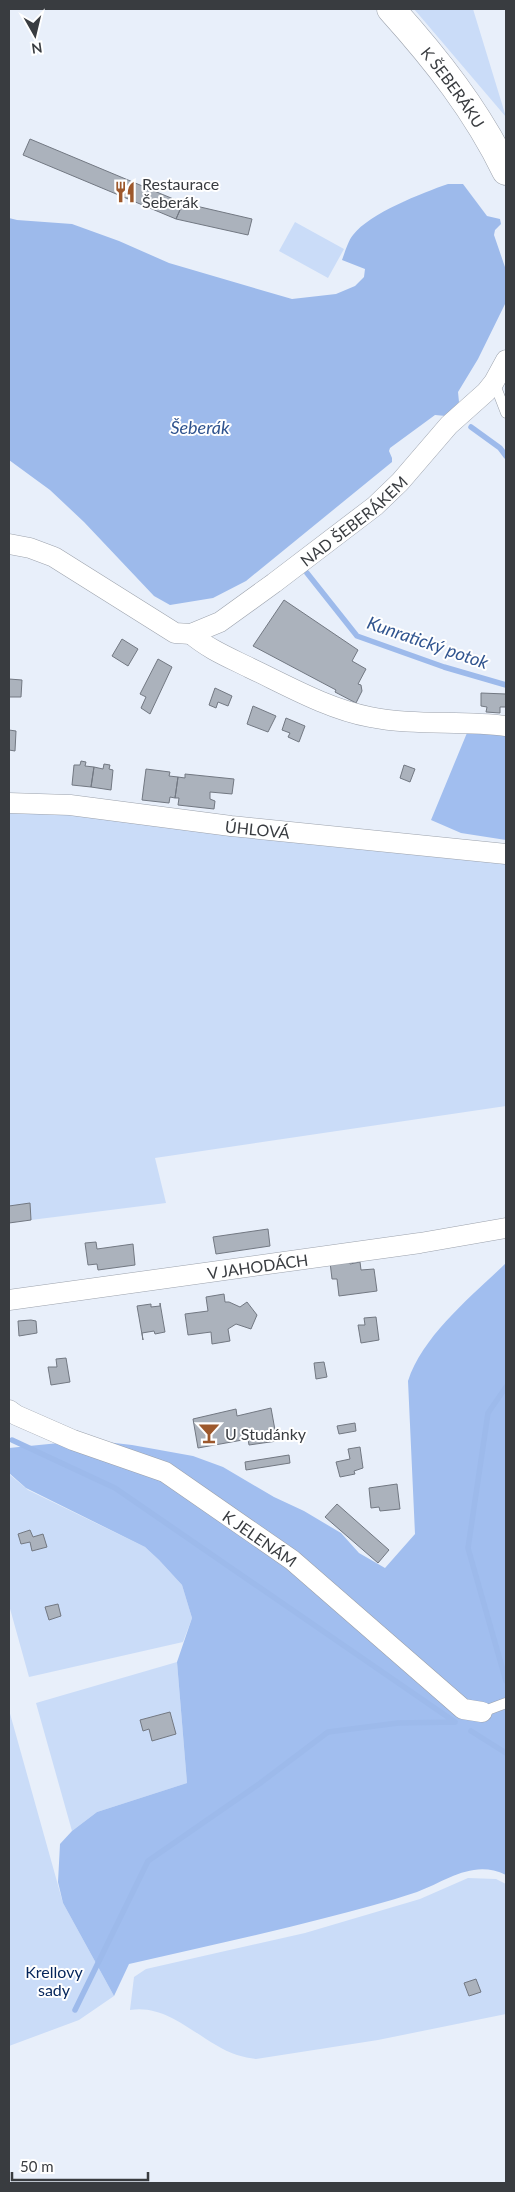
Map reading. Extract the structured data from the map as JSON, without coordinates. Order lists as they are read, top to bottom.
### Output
{
  "streets": {
    "street": [
      "K ŠEBERÁKU",
      "NAD ŠEBERÁKEM",
      "ÚHLOVÁ",
      "V JAHODÁCH",
      "K JELENÁM"
    ]
  },
  "water": ["Šeberák", "Kunratický potok"],
  "parks": ["Krellovy sady"],
  "places": {
    "restaurant": ["Restaurace Šeberák"],
    "bar": ["U Studánky"]
  },
  "scale_bar": "50 m",
  "north": "bottom"
}
